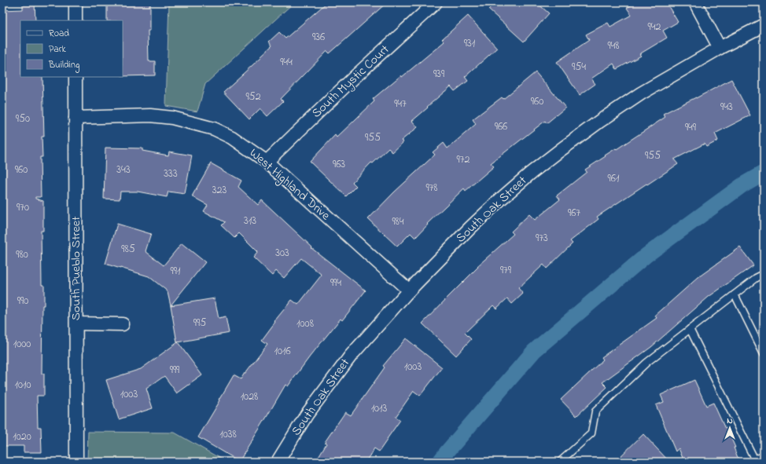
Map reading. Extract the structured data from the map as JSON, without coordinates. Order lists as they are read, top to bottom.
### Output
{
  "streets": {
    "street": [
      "South Mystic Court",
      "West Highland Drive",
      "South Oak Street",
      "South Pueblo Street"
    ]
  },
  "crossings": [
    ["South Mystic Court", "West Highland Drive"],
    ["West Highland Drive", "South Oak Street"],
    ["West Highland Drive", "South Pueblo Street"]
  ],
  "house_numbers": [
    "942",
    "936",
    "931",
    "948",
    "944",
    "954",
    "939",
    "952",
    "960",
    "947",
    "943",
    "950",
    "966",
    "949",
    "955",
    "955",
    "972",
    "963",
    "960",
    "343",
    "333",
    "961",
    "978",
    "323",
    "970",
    "967",
    "313",
    "984",
    "973",
    "985",
    "303",
    "980",
    "979",
    "991",
    "994",
    "990",
    "995",
    "1008",
    "1000",
    "1016",
    "1003",
    "999",
    "1010",
    "1003",
    "1028",
    "1013",
    "1038",
    "1020"
  ],
  "legend": ["Road", "Park", "Building"],
  "north": "top"
}
